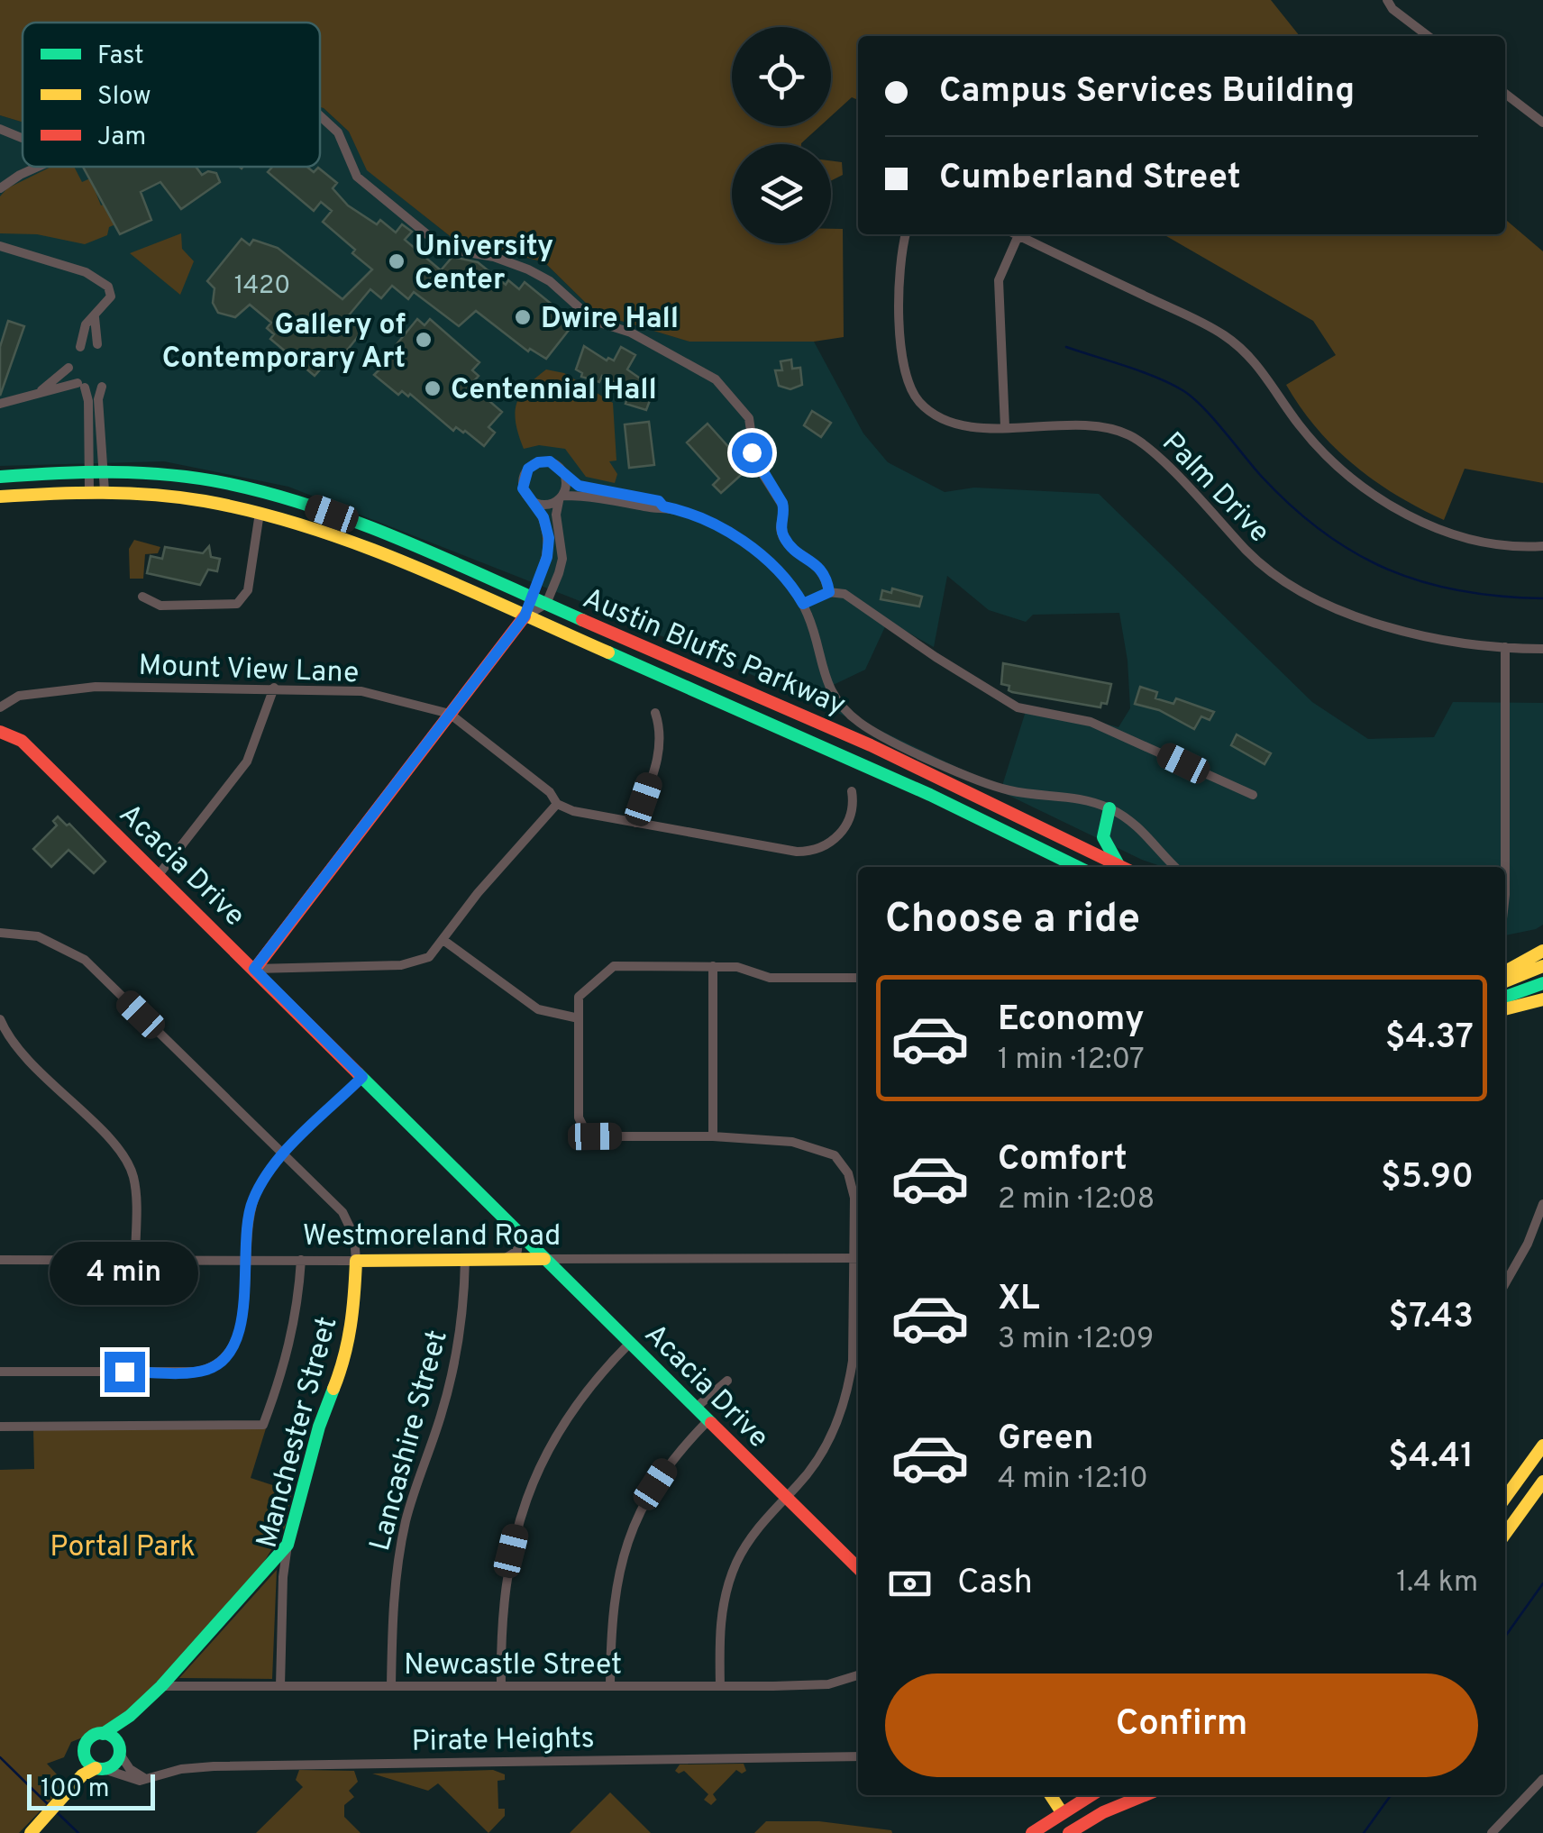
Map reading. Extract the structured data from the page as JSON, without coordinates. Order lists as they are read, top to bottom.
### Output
{
  "streets": {
    "main road": [
      "Austin Bluffs Parkway",
      "Acacia Drive",
      "Westmoreland Road",
      "Manchester Street"
    ],
    "street": [
      "Palm Drive",
      "Mount View Lane",
      "Lancashire Street",
      "Newcastle Street",
      "Pirate Heights"
    ]
  },
  "crossings": [
    ["Acacia Drive", "Westmoreland Road"],
    ["Westmoreland Road", "Manchester Street"],
    ["Westmoreland Road", "Lancashire Street"],
    ["Manchester Street", "Newcastle Street"],
    ["Lancashire Street", "Newcastle Street"]
  ],
  "parks": ["Portal Park"],
  "places": [
    "University Center",
    "Dwire Hall",
    "Gallery of Contemporary Art",
    "Centennial Hall"
  ],
  "house_numbers": ["1420"],
  "legend": ["Fast", "Slow", "Jam"],
  "scale_bar": "100 m",
  "page": {
    "banner": ["Campus Services Building", "Cumberland Street"],
    "heading": "Choose a ride",
    "list": [
      {
        "name": "Economy",
        "note": "1 min · 12:07",
        "value": "$4.37"
      },
      {
        "name": "Comfort",
        "note": "2 min · 12:08",
        "value": "$5.90"
      },
      {
        "name": "XL",
        "note": "3 min · 12:09",
        "value": "$7.43"
      },
      {
        "name": "Green",
        "note": "4 min · 12:10",
        "value": "$4.41"
      }
    ],
    "bubble": "4 min",
    "pay": ["Cash", "1.4 km"],
    "buttons": "Confirm",
    "scale": "100 m"
  }
}
